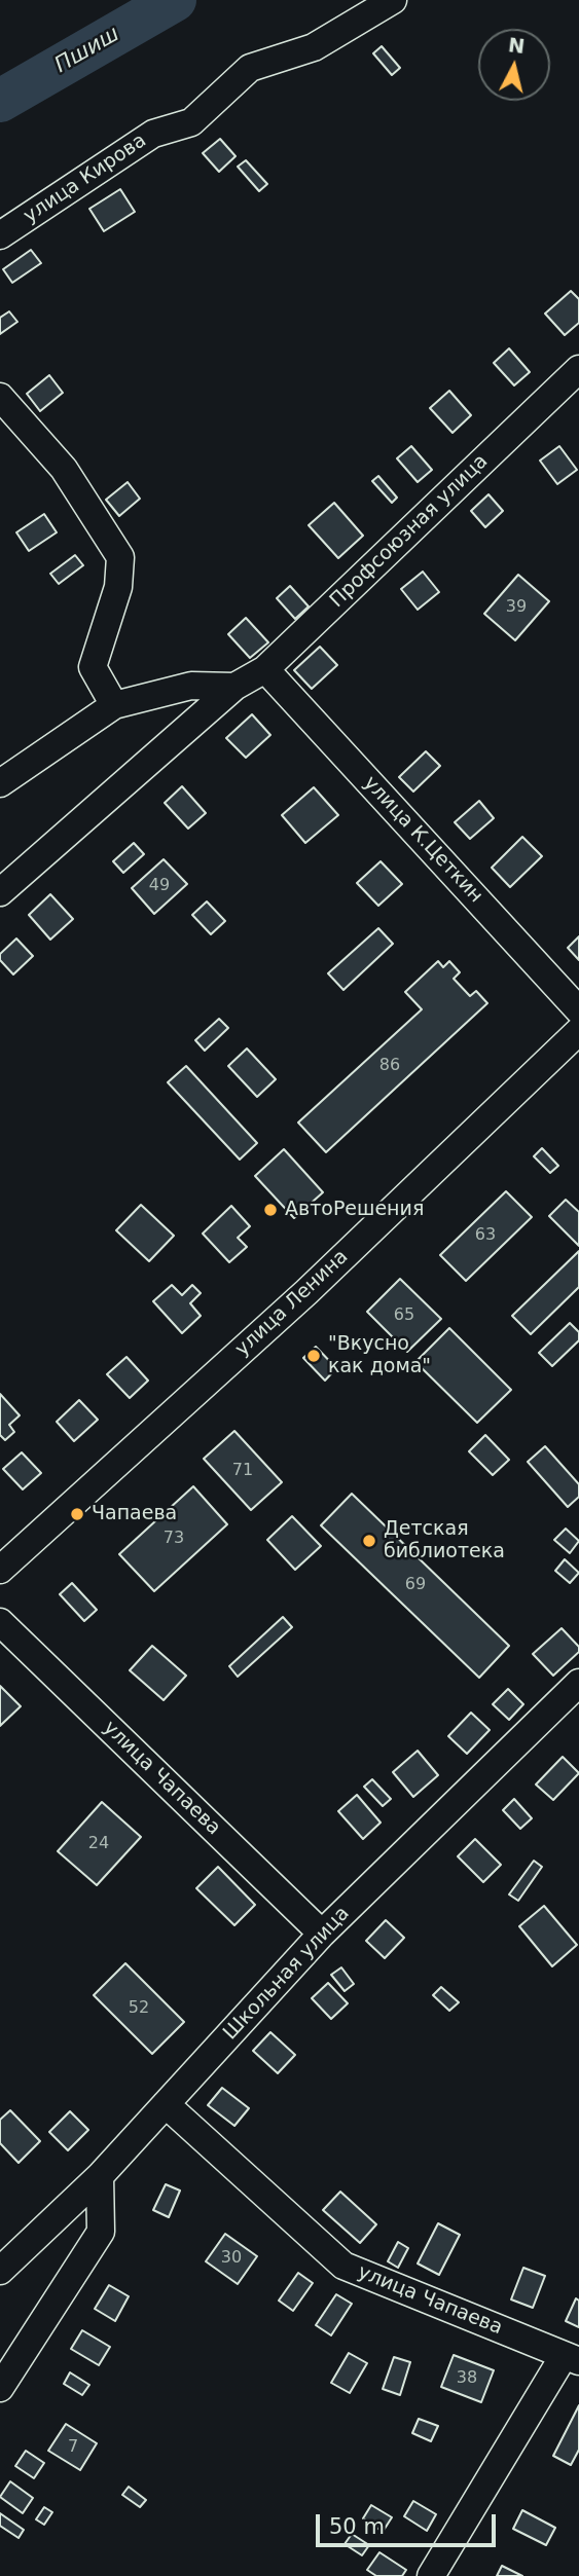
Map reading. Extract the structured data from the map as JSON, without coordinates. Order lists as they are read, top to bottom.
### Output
{
  "streets": {
    "street": [
      "улица Кирова",
      "Профсоюзная улица",
      "улица К.Цеткин",
      "улица Ленина",
      "улица Чапаева",
      "Школьная улица"
    ]
  },
  "crossings": [
    ["Профсоюзная улица", "улица К.Цеткин"],
    ["улица Чапаева", "Школьная улица"]
  ],
  "water": ["Пшиш"],
  "places": [
    "АвтоРешения",
    "\"Вкусно как дома\"",
    "Чапаева",
    "Детская библиотека"
  ],
  "house_numbers": [
    "39",
    "49",
    "86",
    "63",
    "65",
    "71",
    "73",
    "69",
    "24",
    "52",
    "30",
    "38",
    "7"
  ],
  "scale_bar": "50 m",
  "north": "top"
}
